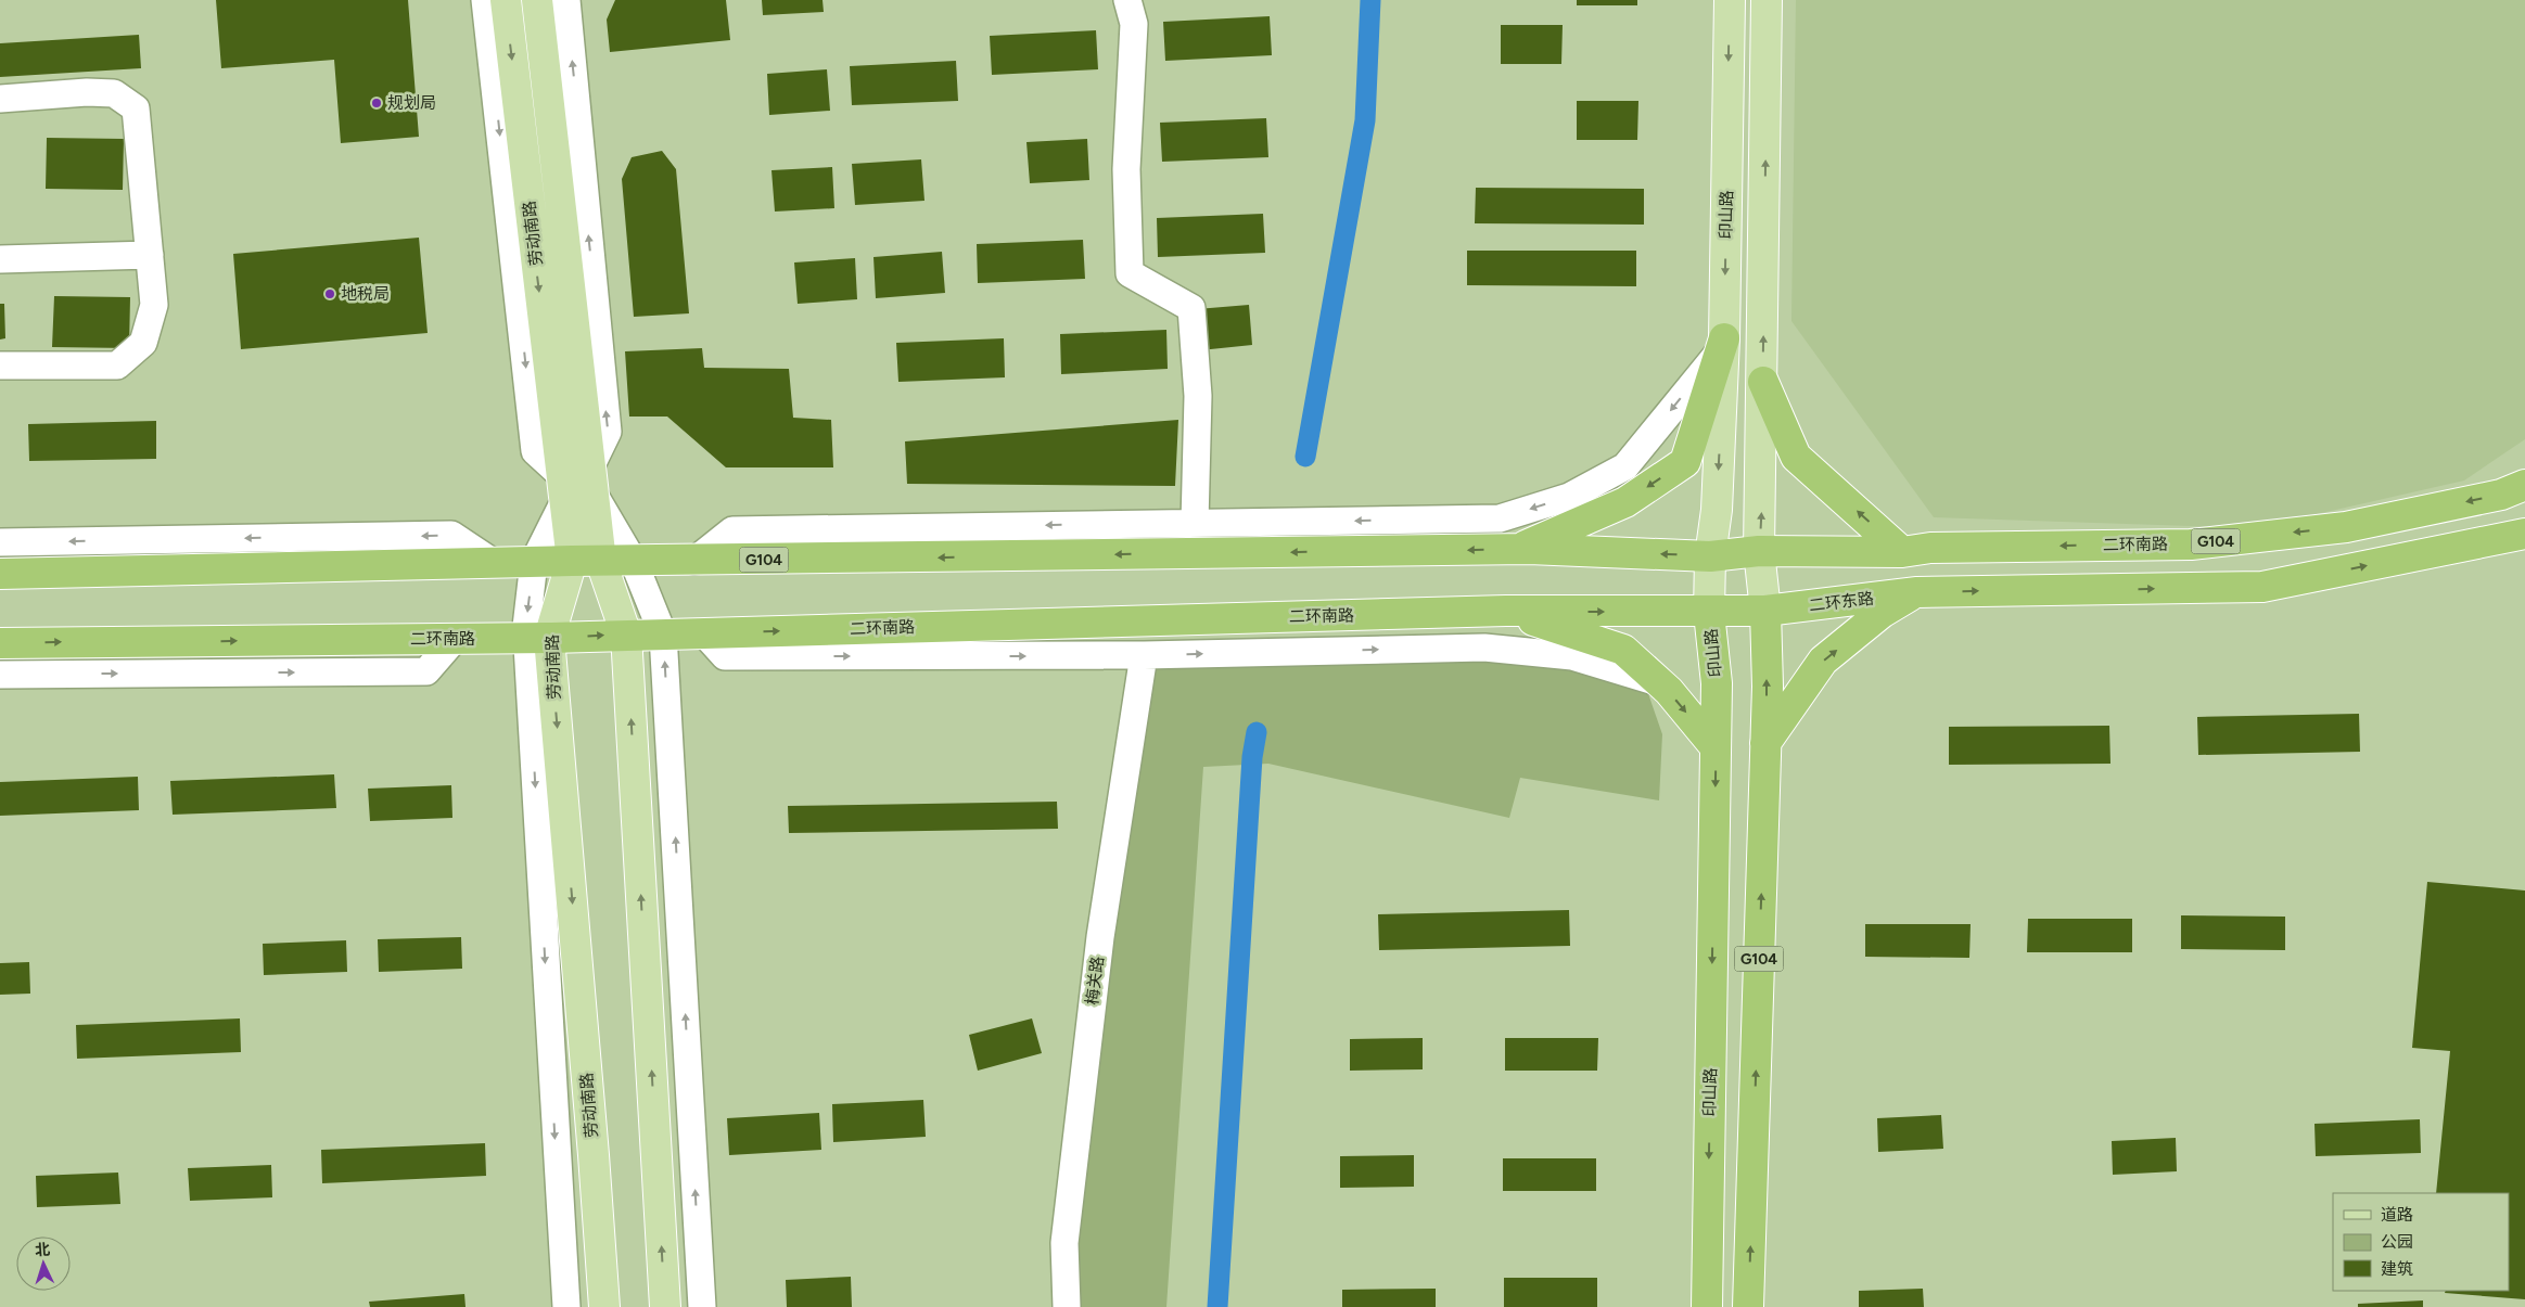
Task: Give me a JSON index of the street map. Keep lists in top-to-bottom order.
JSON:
{
  "streets": {
    "highway": [
      "印山路",
      "G104",
      "二环南路",
      "二环东路"
    ],
    "main road": ["劳动南路"],
    "street": ["梅关路"]
  },
  "crossings": [
    ["印山路", "G104"],
    ["印山路", "二环南路"],
    ["劳动南路", "G104"],
    ["劳动南路", "二环南路"],
    ["G104", "二环南路"],
    ["G104", "二环东路"],
    ["二环南路", "二环东路"]
  ],
  "places": ["规划局", "地税局"],
  "legend": ["道路", "公园", "建筑"],
  "north": "top"
}
